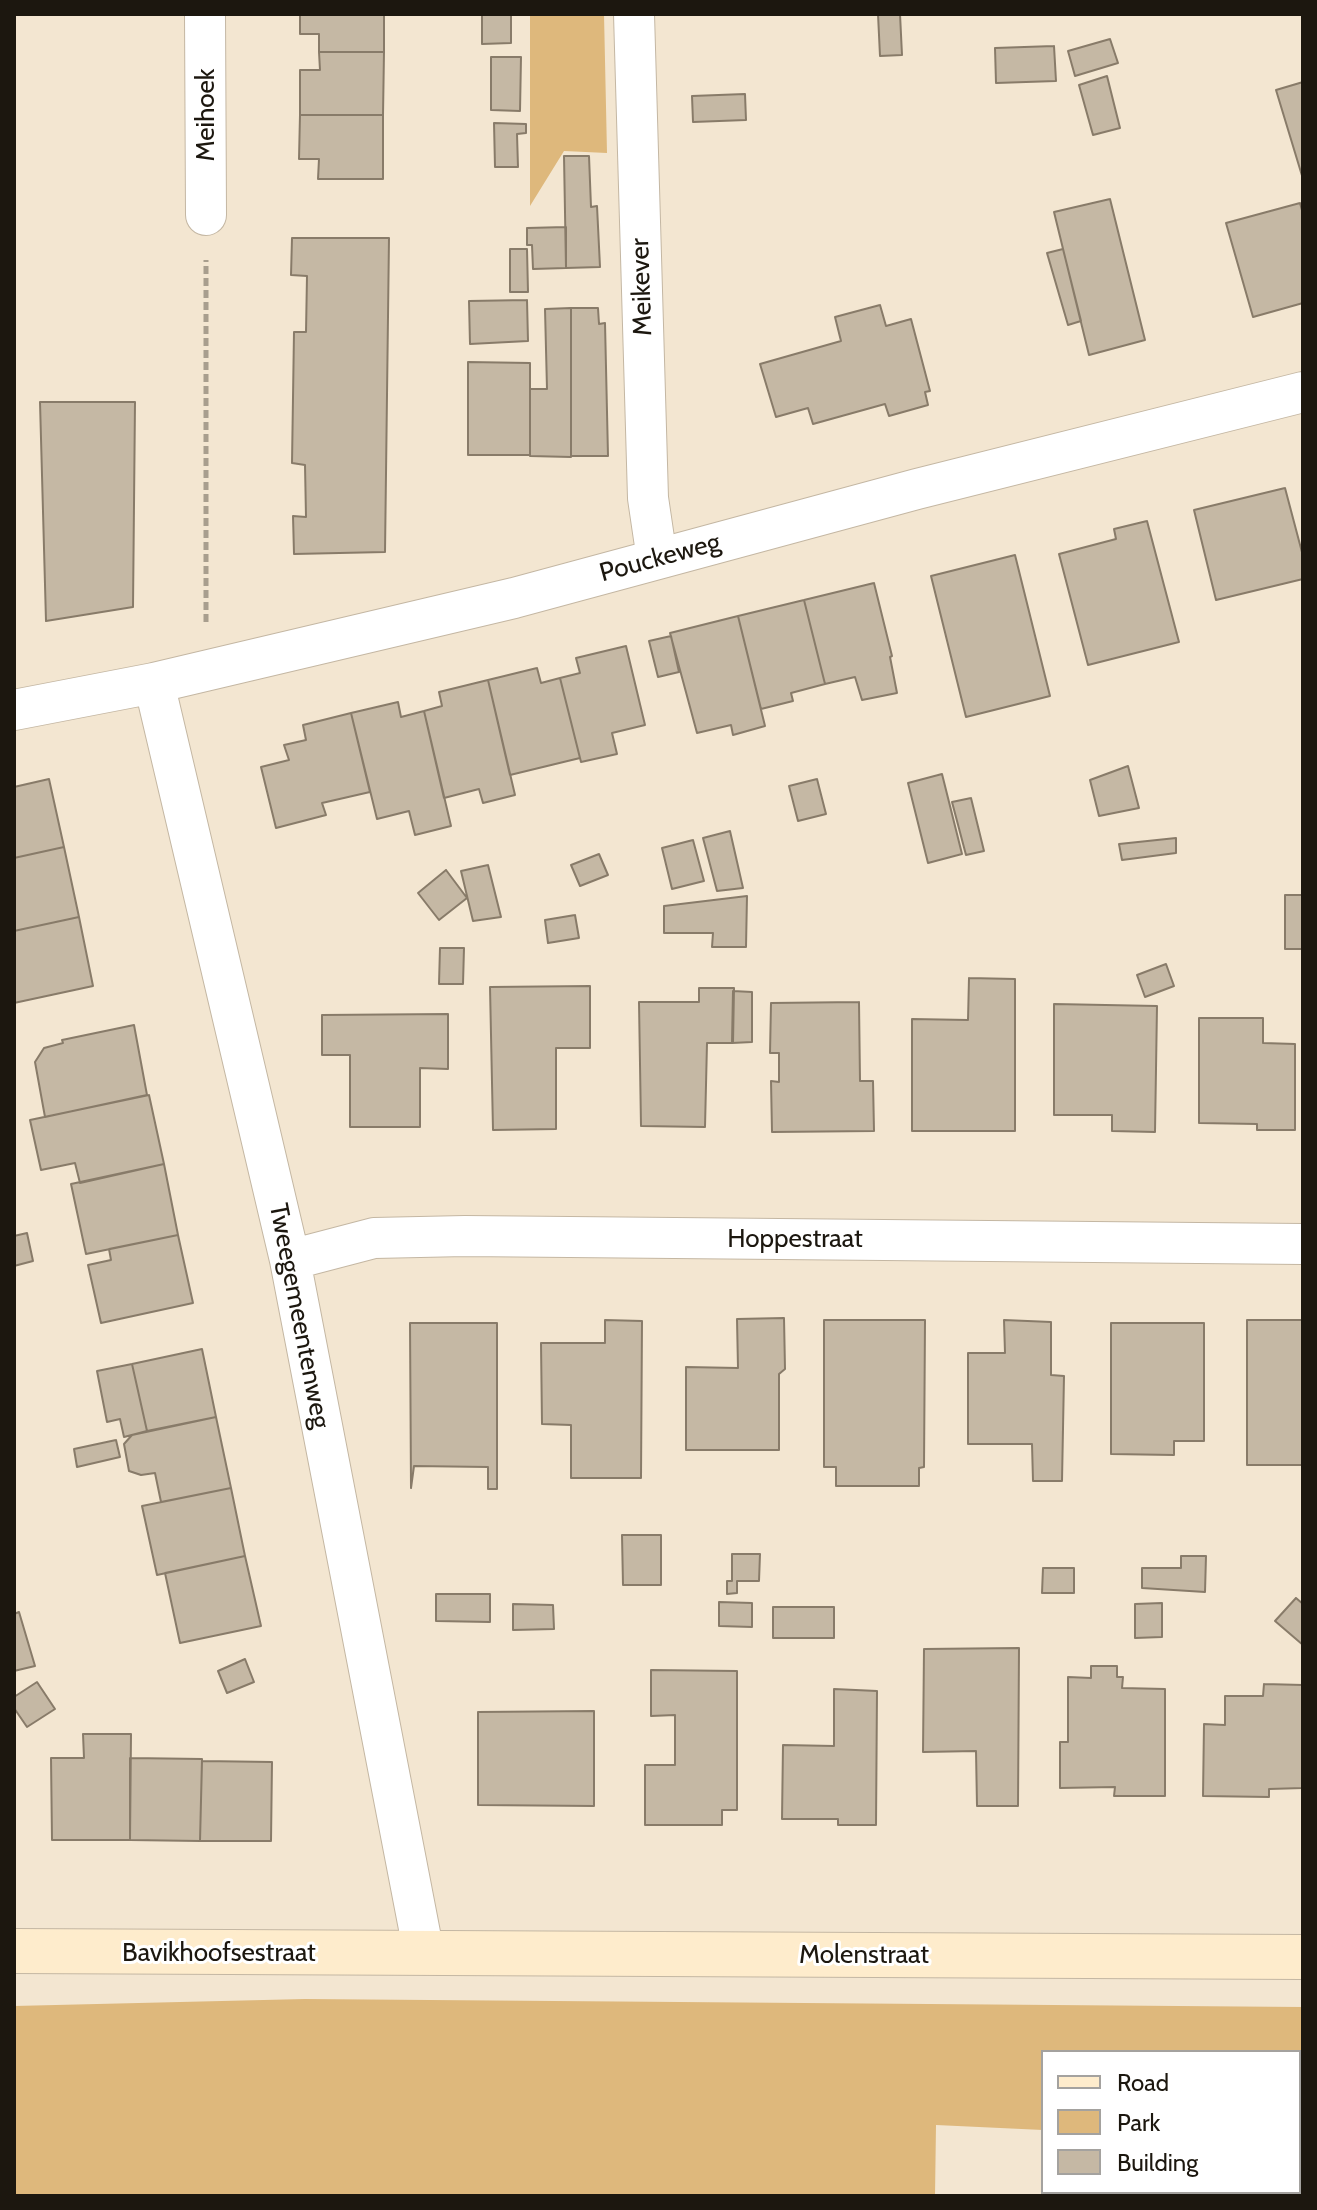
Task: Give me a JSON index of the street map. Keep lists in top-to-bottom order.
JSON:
{
  "streets": {
    "street": [
      "Meihoek",
      "Meikever",
      "Pouckeweg",
      "Hoppestraat",
      "Tweegemeentenweg",
      "Bavikhoofsestraat",
      "Molenstraat"
    ]
  },
  "crossings": [
    ["Meikever", "Pouckeweg"],
    ["Pouckeweg", "Tweegemeentenweg"],
    ["Hoppestraat", "Tweegemeentenweg"],
    ["Tweegemeentenweg", "Bavikhoofsestraat"],
    ["Tweegemeentenweg", "Molenstraat"],
    ["Bavikhoofsestraat", "Molenstraat"]
  ],
  "legend": ["Road", "Park", "Building"]
}
